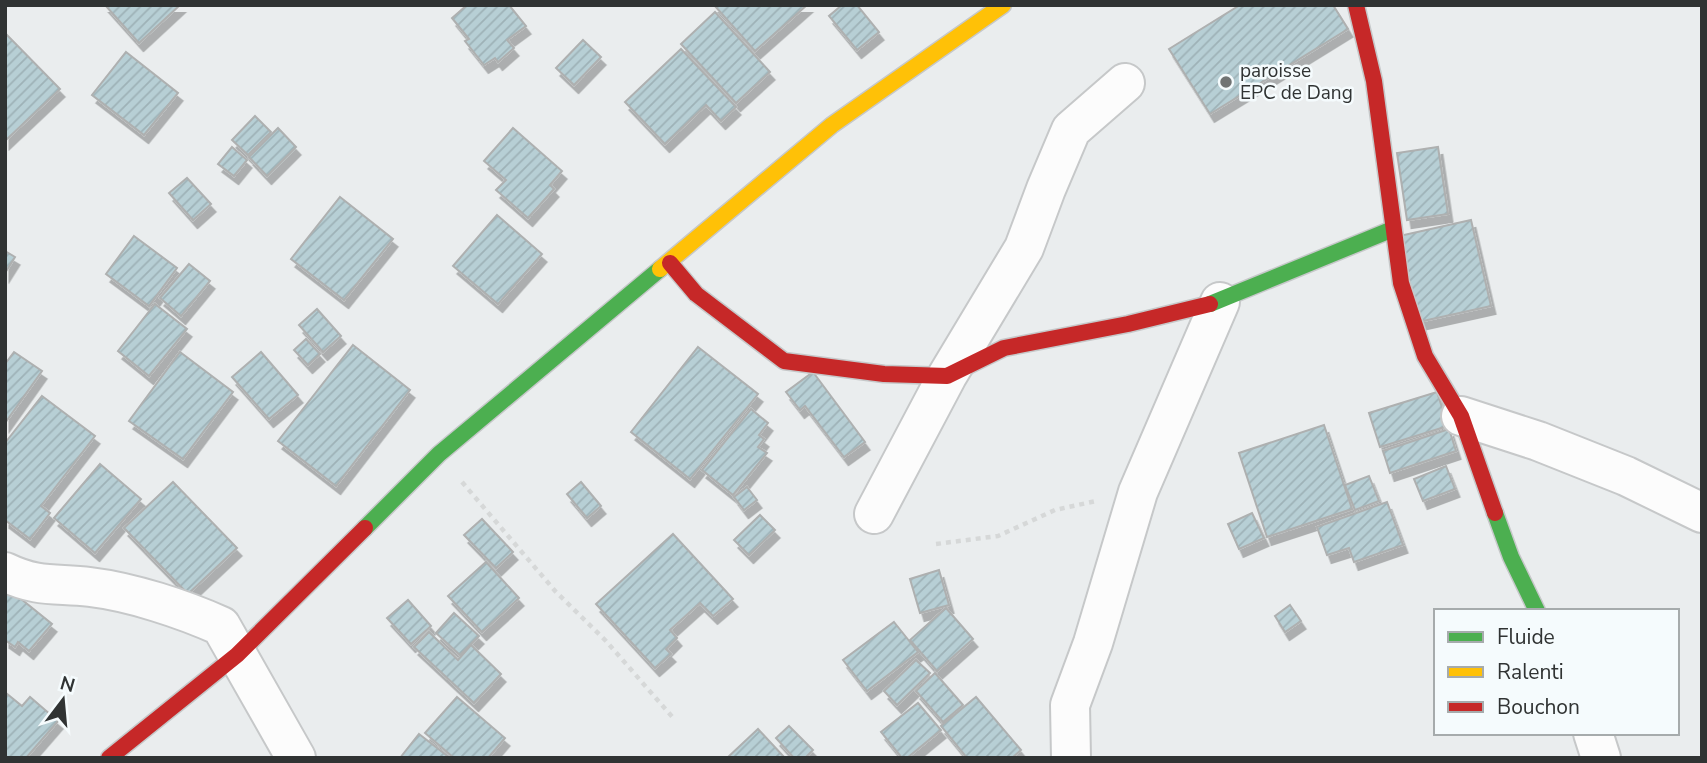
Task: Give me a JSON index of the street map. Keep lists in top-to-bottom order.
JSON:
{
  "places": ["paroisse EPC de Dang"],
  "legend": ["Fluide", "Ralenti", "Bouchon"],
  "north": "top"
}
